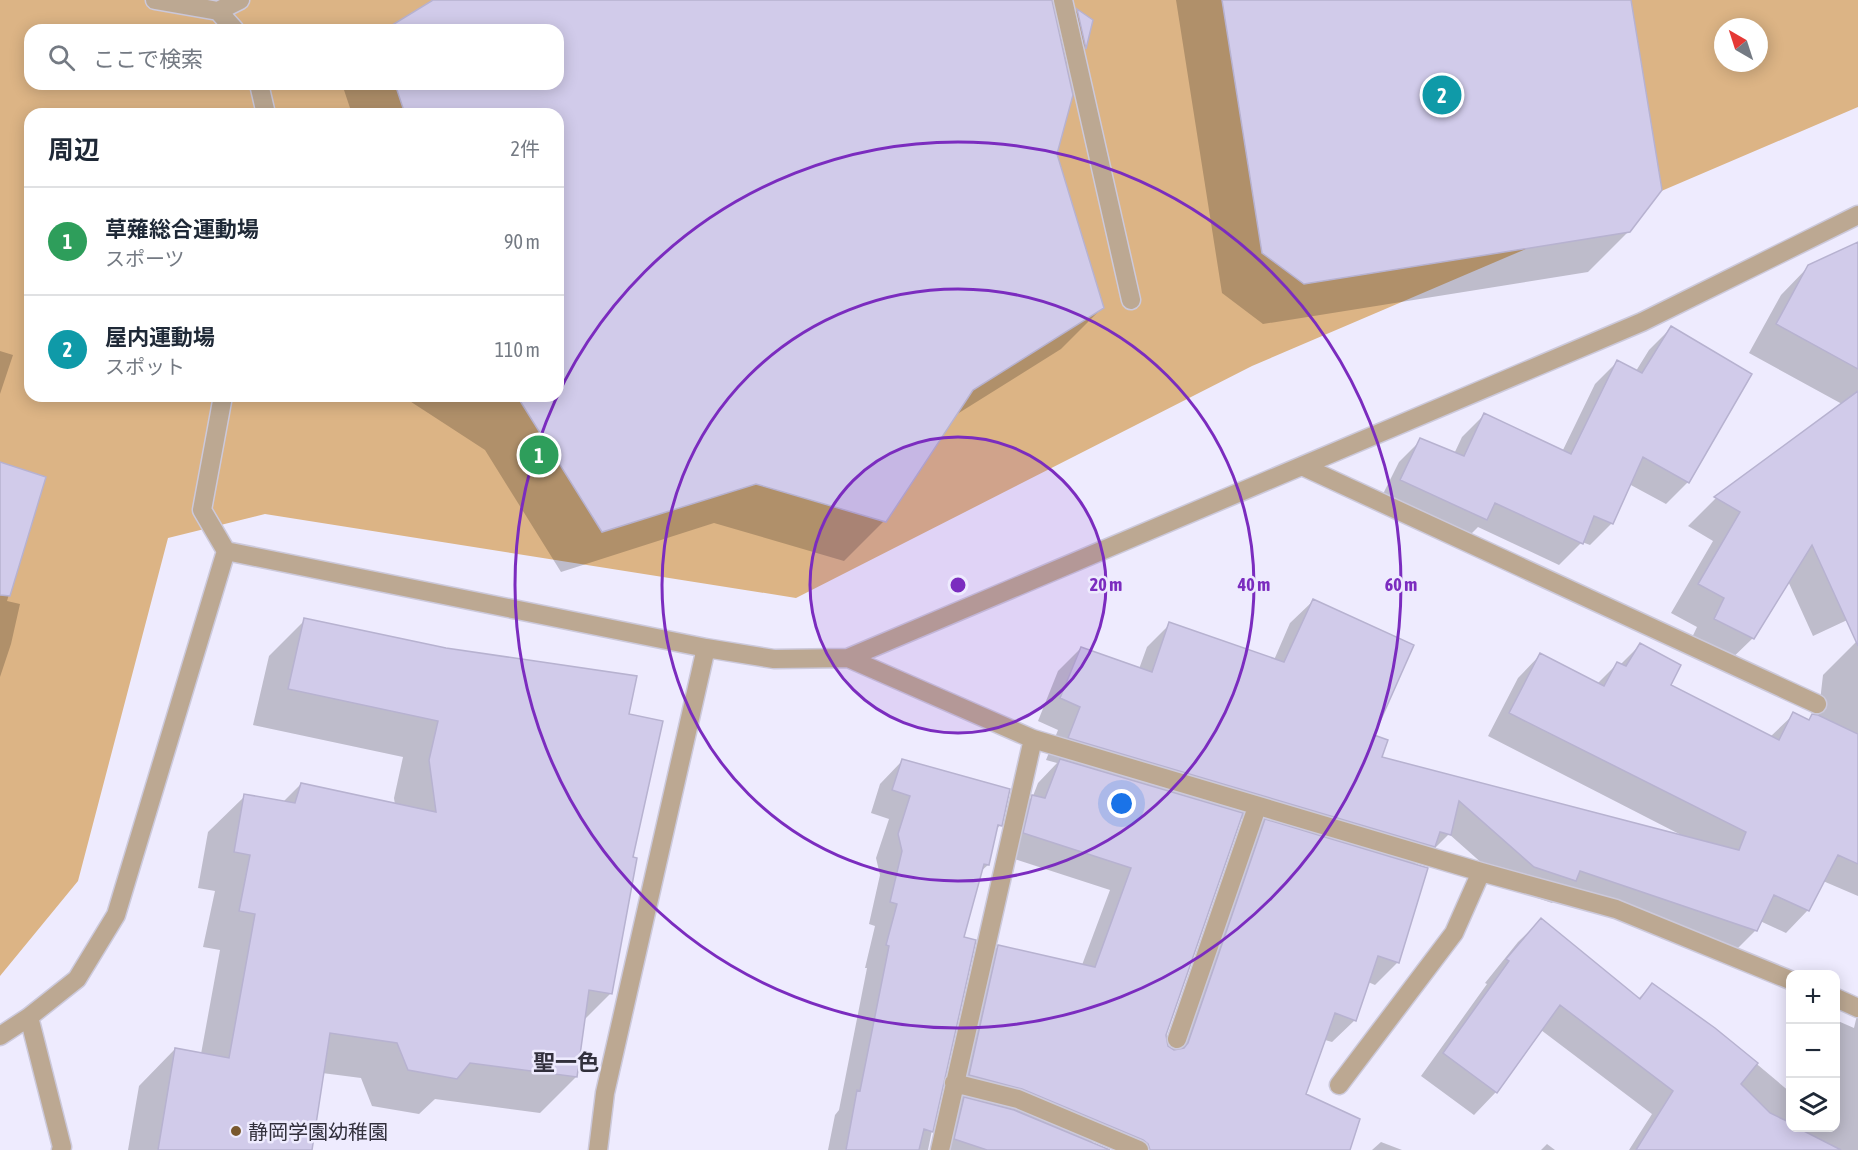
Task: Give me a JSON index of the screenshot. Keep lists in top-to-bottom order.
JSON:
{
  "districts": ["聖一色"],
  "places": ["静岡学園幼稚園"],
  "north": "top left",
  "page": {
    "search": "ここで検索",
    "pins": ["2", "1"],
    "heading": ["周辺", "2件"],
    "list": [
      {
        "mark": "1",
        "name": "草薙総合運動場",
        "note": "スポーツ",
        "value": "90 m"
      },
      {
        "mark": "2",
        "name": "屋内運動場",
        "note": "スポット",
        "value": "110 m"
      }
    ],
    "map_buttons": ["+", "−"]
  },
  "rings": ["20 m", "40 m", "60 m"]
}
